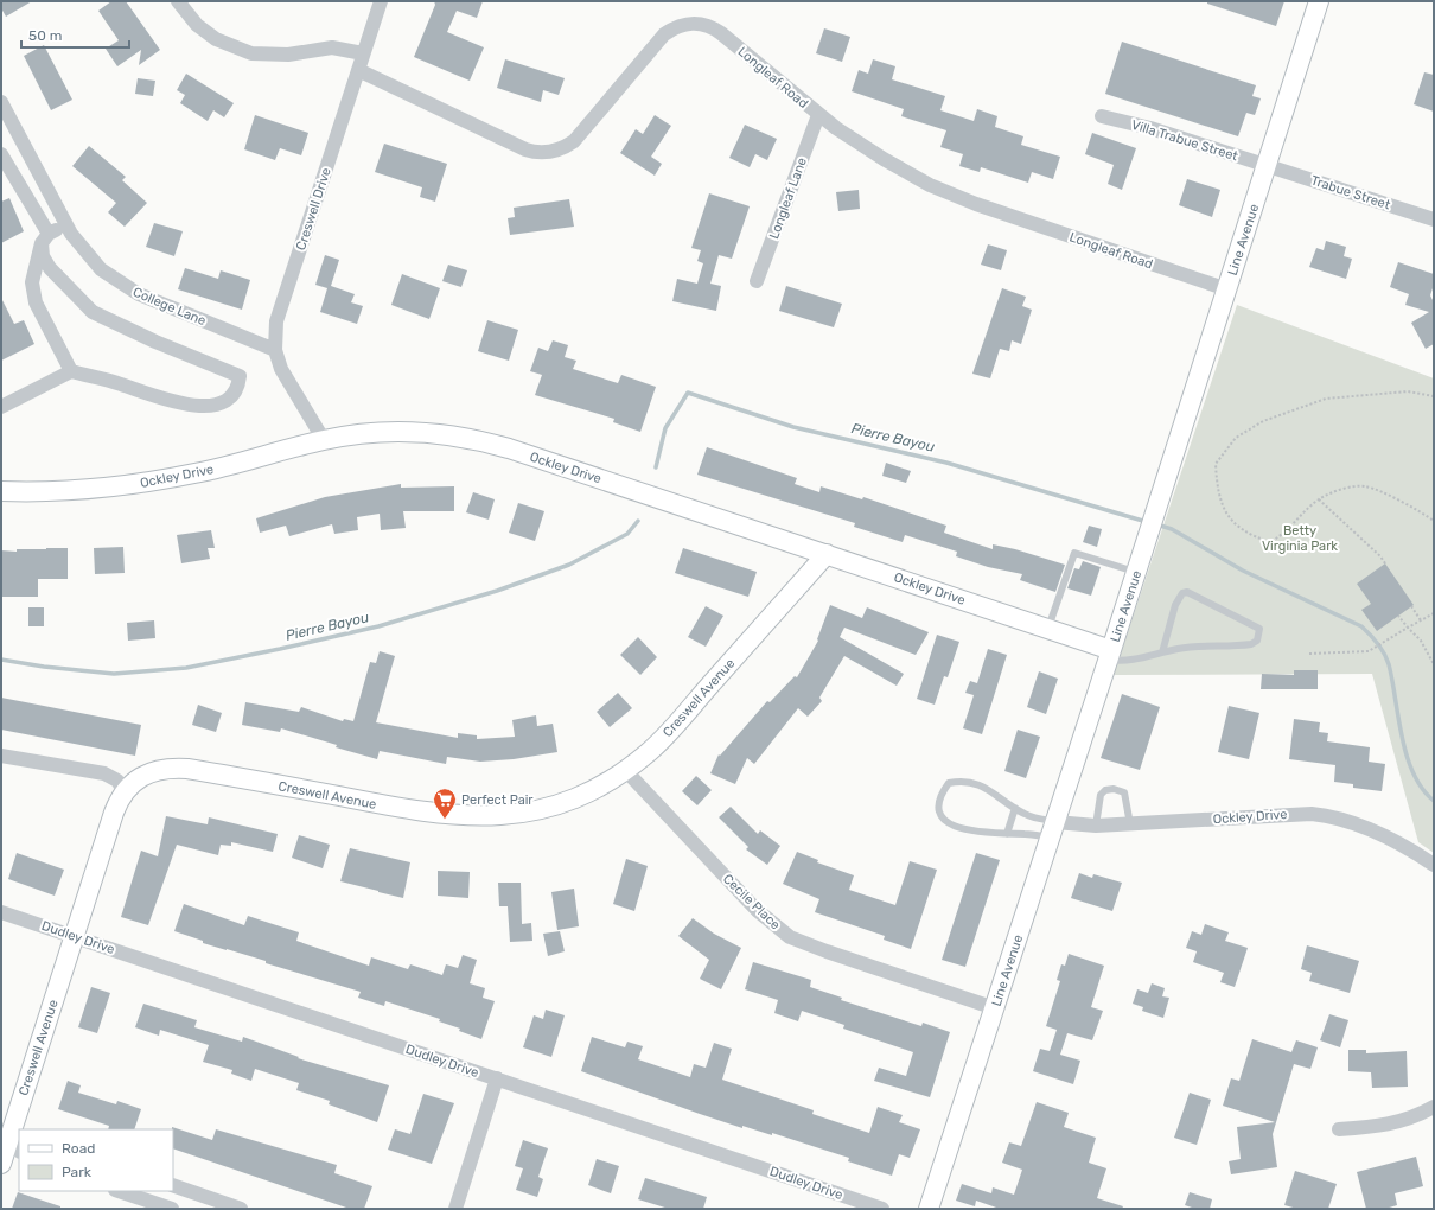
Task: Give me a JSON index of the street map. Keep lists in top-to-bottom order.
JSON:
{
  "streets": {
    "street": [
      "Longleaf Road",
      "Villa Trabue Street",
      "Trabue Street",
      "Longleaf Lane",
      "Creswell Drive",
      "Line Avenue",
      "College Lane",
      "Ockley Drive",
      "Creswell Avenue",
      "Cecile Place",
      "Dudley Drive"
    ]
  },
  "crossings": [
    ["Longleaf Road", "Longleaf Lane"],
    ["Longleaf Road", "Creswell Drive"],
    ["Longleaf Road", "Line Avenue"],
    ["Villa Trabue Street", "Trabue Street"],
    ["Villa Trabue Street", "Line Avenue"],
    ["Trabue Street", "Line Avenue"],
    ["Creswell Drive", "College Lane"],
    ["Line Avenue", "Ockley Drive"],
    ["Line Avenue", "Cecile Place"],
    ["Ockley Drive", "Creswell Avenue"],
    ["Creswell Avenue", "Cecile Place"],
    ["Creswell Avenue", "Dudley Drive"]
  ],
  "water": ["Pierre Bayou"],
  "parks": ["Betty Virginia Park"],
  "places": {
    "supermarket": ["Perfect Pair"]
  },
  "legend": ["Road", "Park"],
  "scale_bar": "50 m"
}
